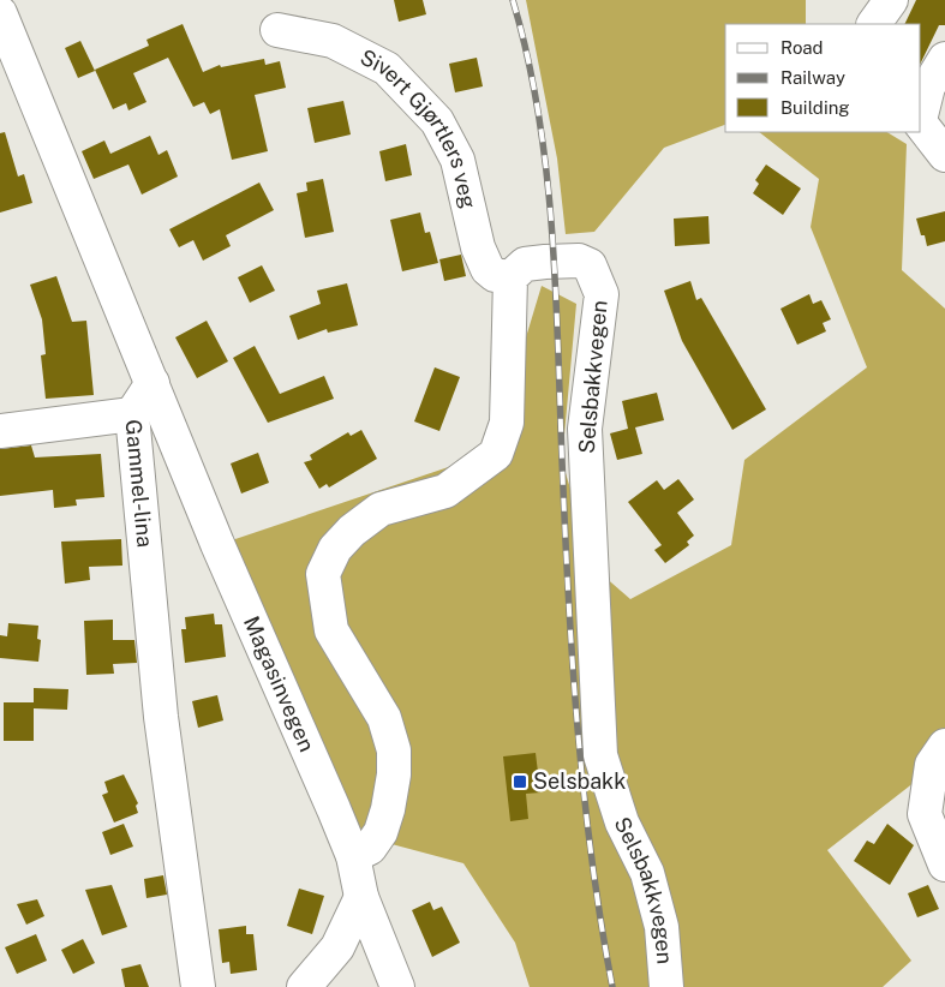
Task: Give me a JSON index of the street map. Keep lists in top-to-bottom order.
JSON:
{
  "streets": {
    "street": [
      "Sivert Gjørtlers veg",
      "Selsbakkvegen",
      "Gammel-lina",
      "Magasinvegen"
    ]
  },
  "crossings": [
    ["Sivert Gjørtlers veg", "Selsbakkvegen"],
    ["Gammel-lina", "Magasinvegen"]
  ],
  "places": {
    "transit": ["Selsbakk"]
  },
  "legend": ["Road", "Railway", "Building"]
}
